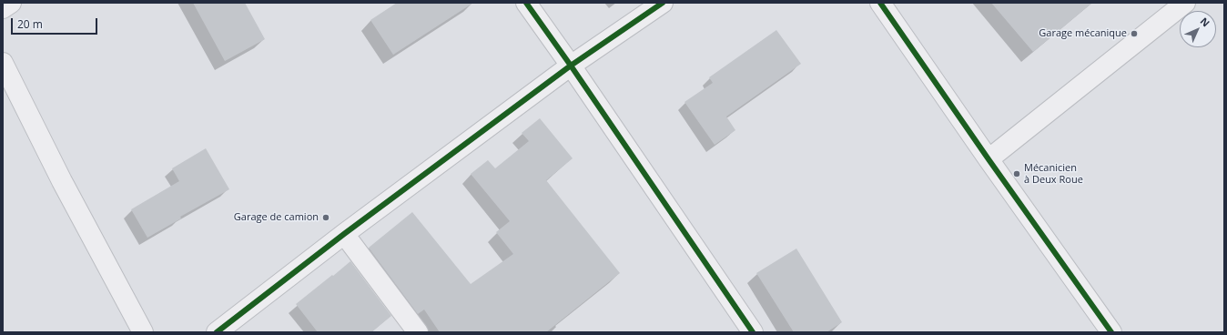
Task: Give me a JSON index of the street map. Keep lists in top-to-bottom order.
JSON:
{
  "places": ["Garage mécanique", "Mécanicien à Deux Roue", "Garage de camion"],
  "scale_bar": "20 m",
  "north": "top right"
}
